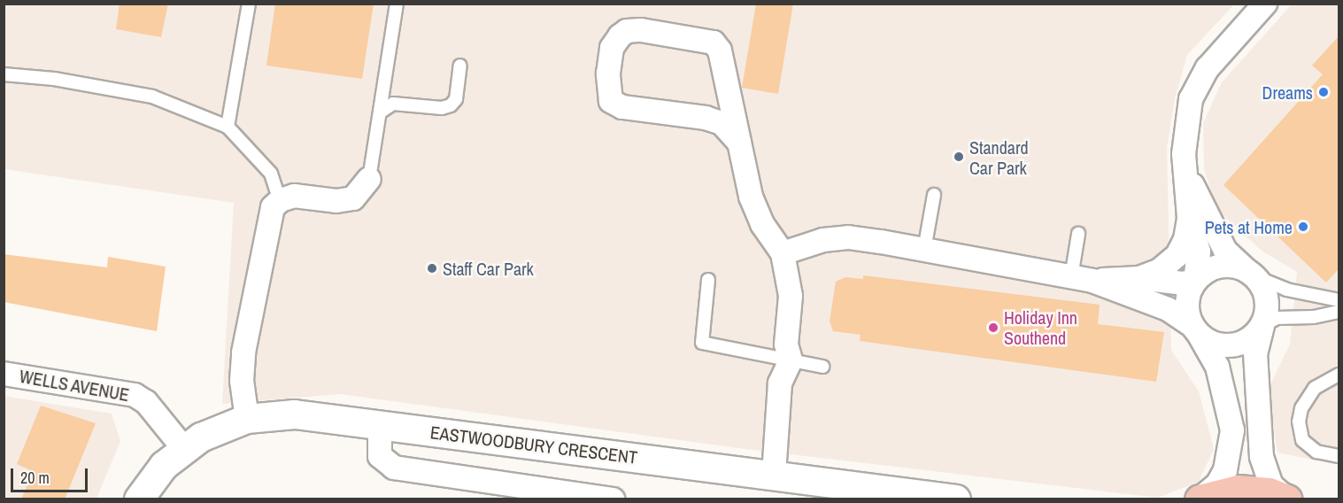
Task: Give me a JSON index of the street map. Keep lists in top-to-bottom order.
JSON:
{
  "streets": {
    "street": ["WELLS AVENUE", "EASTWOODBURY CRESCENT"]
  },
  "crossings": [
    ["WELLS AVENUE", "EASTWOODBURY CRESCENT"]
  ],
  "places": [
    "Dreams",
    "Standard Car Park",
    "Pets at Home",
    "Staff Car Park",
    "Holiday Inn Southend"
  ],
  "scale_bar": "20 m"
}
